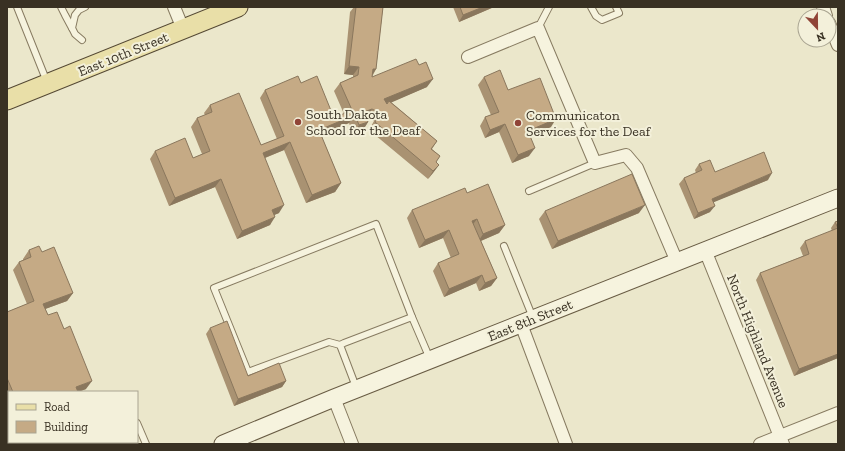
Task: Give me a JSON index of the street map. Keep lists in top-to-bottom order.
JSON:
{
  "streets": {
    "main road": ["East 10th Street"],
    "street": ["East 8th Street", "North Highland Avenue"]
  },
  "crossings": [
    ["East 8th Street", "North Highland Avenue"]
  ],
  "places": ["South Dakota School for the Deaf", "Communicaton Services for the Deaf"],
  "legend": ["Road", "Building"],
  "north": "bottom"
}
